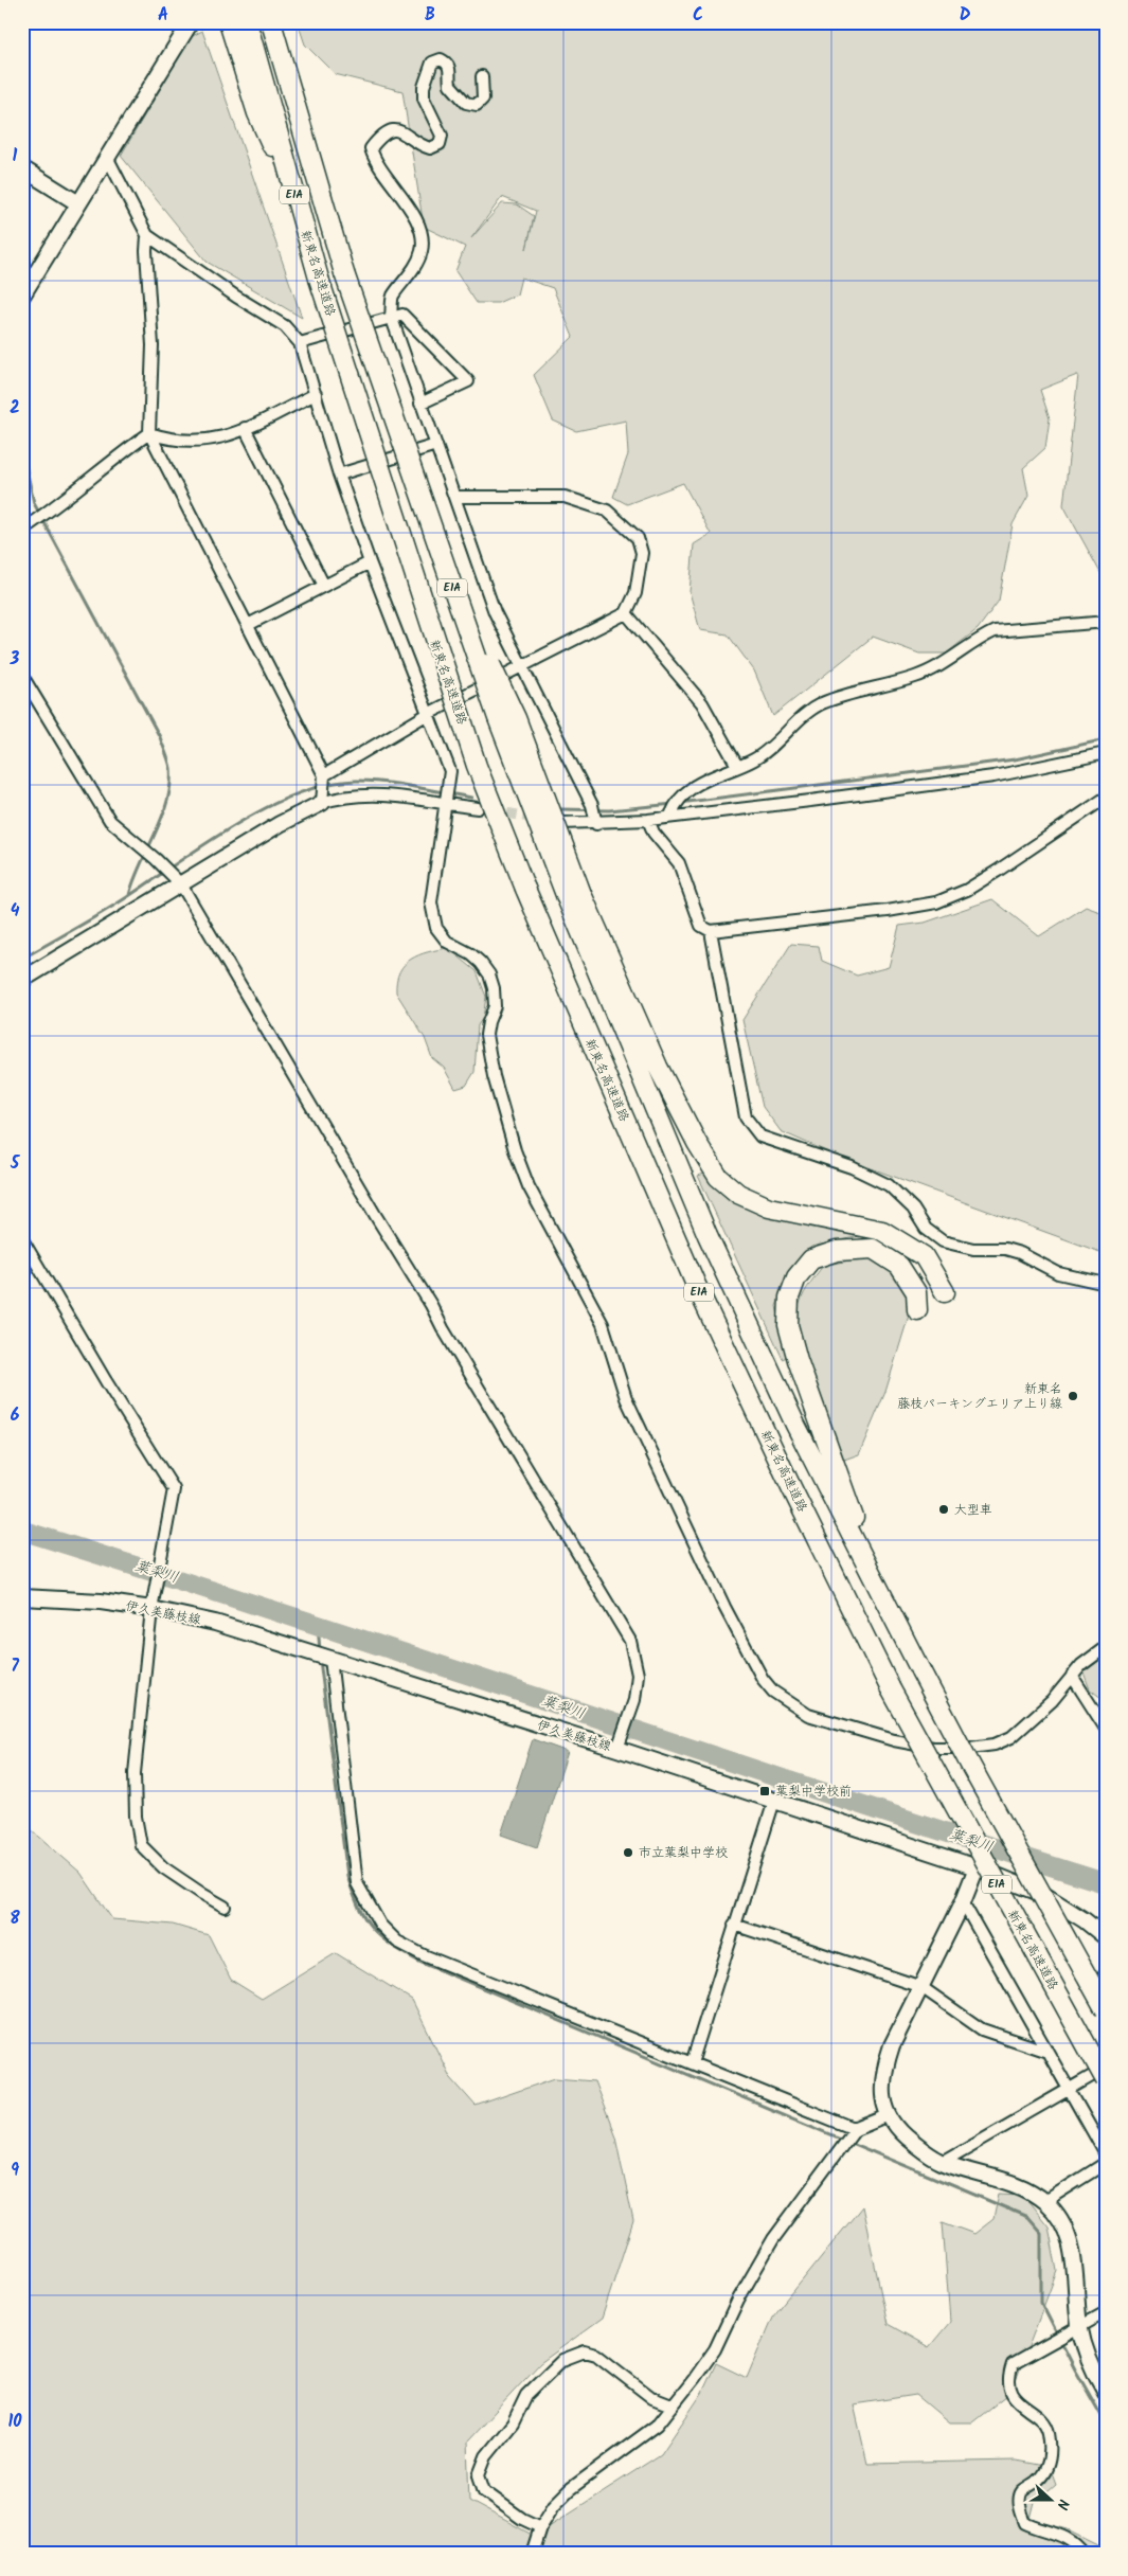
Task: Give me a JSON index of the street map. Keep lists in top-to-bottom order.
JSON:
{
  "streets": {
    "highway": ["E1A", "新東名高速道路"],
    "street": ["伊久美藤枝線"]
  },
  "water": ["葉梨川"],
  "places": {
    "other": ["新東名 藤枝パーキングエリア上り線", "大型車", "市立葉梨中学校"],
    "transit": ["葉梨中学校前"]
  },
  "north": "right",
  "grid": {
    "columns": [
      "A",
      "B",
      "C",
      "D"
    ],
    "rows": [
      "1",
      "2",
      "3",
      "4",
      "5",
      "6",
      "7",
      "8",
      "9",
      "10"
    ]
  }
}
